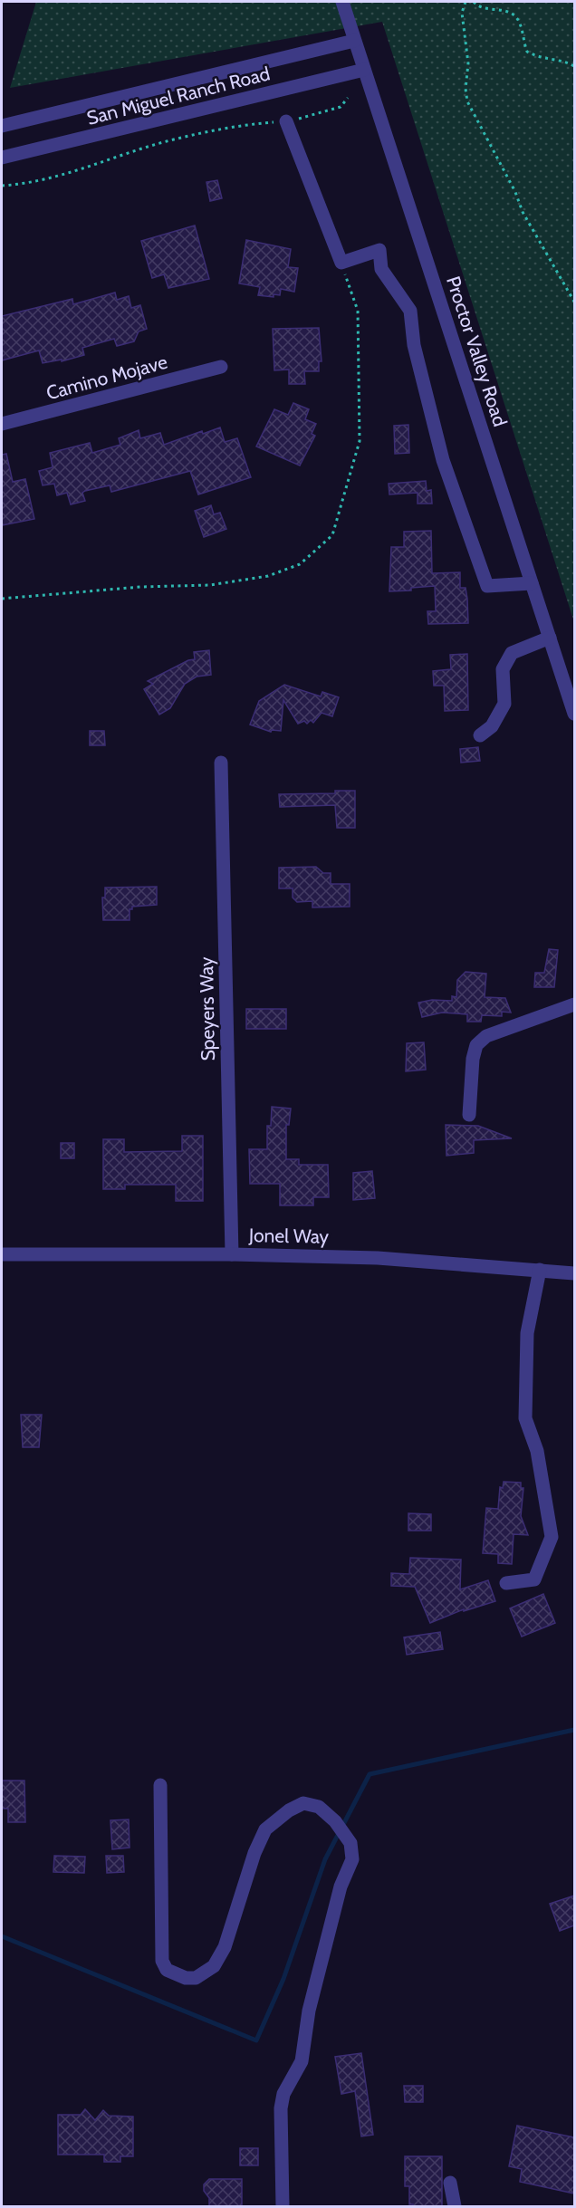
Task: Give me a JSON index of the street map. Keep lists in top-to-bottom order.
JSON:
{
  "streets": {
    "street": [
      "San Miguel Ranch Road",
      "Proctor Valley Road",
      "Camino Mojave",
      "Speyers Way",
      "Jonel Way"
    ]
  },
  "crossings": [
    ["San Miguel Ranch Road", "Proctor Valley Road"],
    ["Speyers Way", "Jonel Way"]
  ]
}
